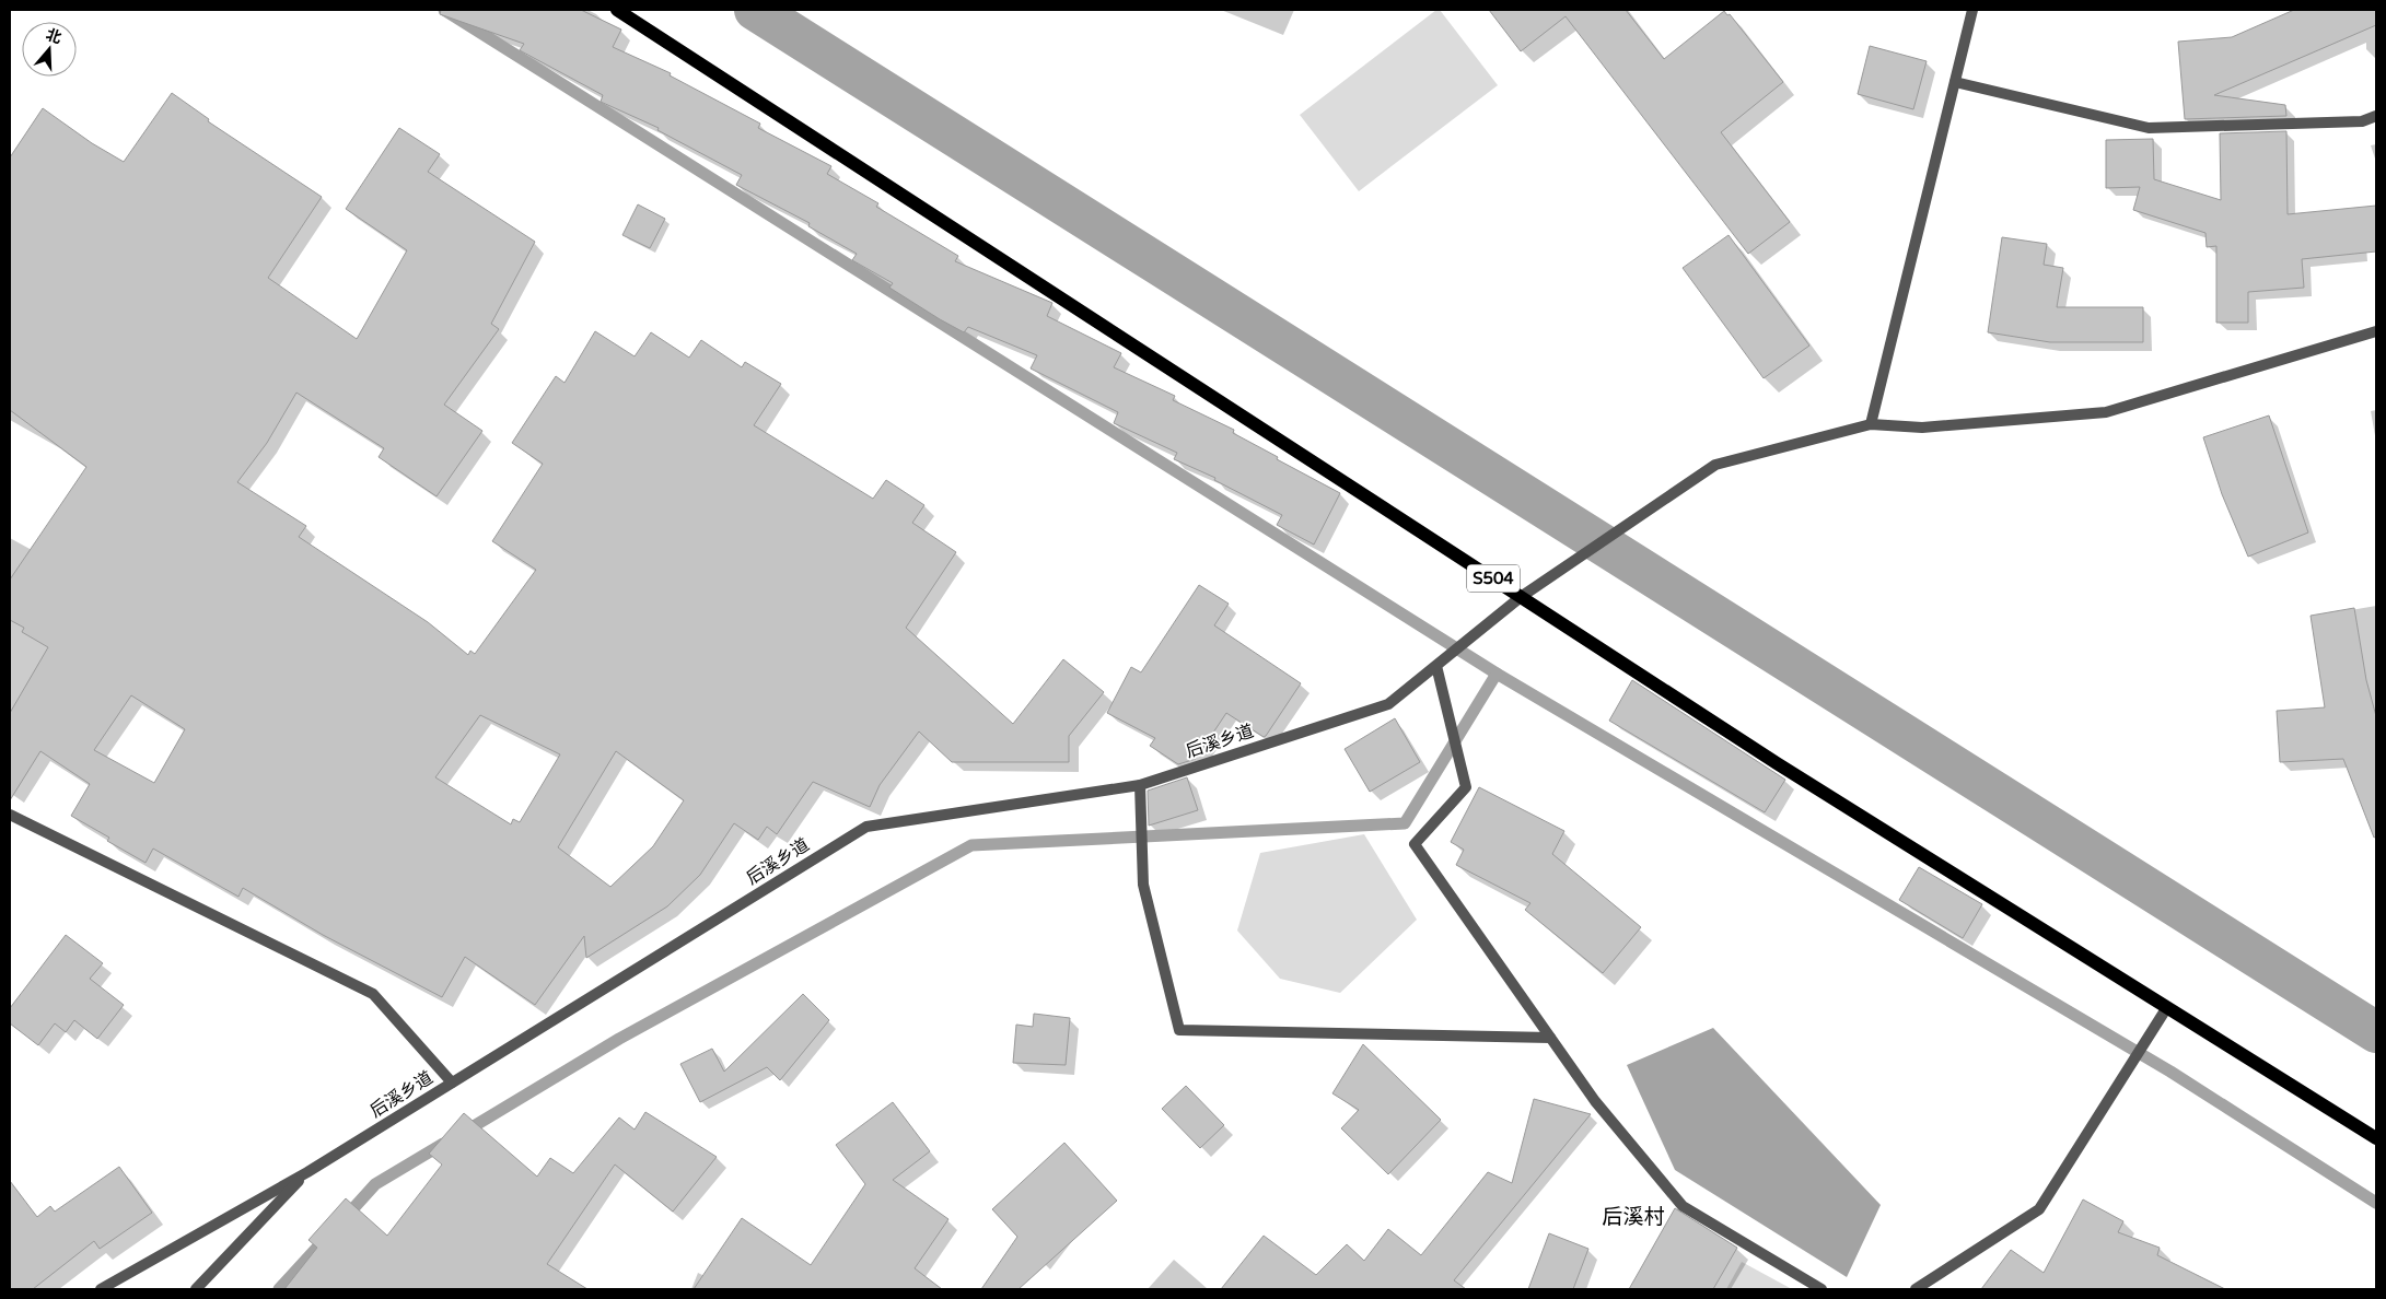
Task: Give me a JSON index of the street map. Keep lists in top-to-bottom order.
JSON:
{
  "streets": {
    "main road": ["S504"],
    "street": ["后溪乡道"]
  },
  "crossings": [
    ["S504", "后溪乡道"]
  ],
  "districts": ["后溪村"],
  "north": "top"
}
